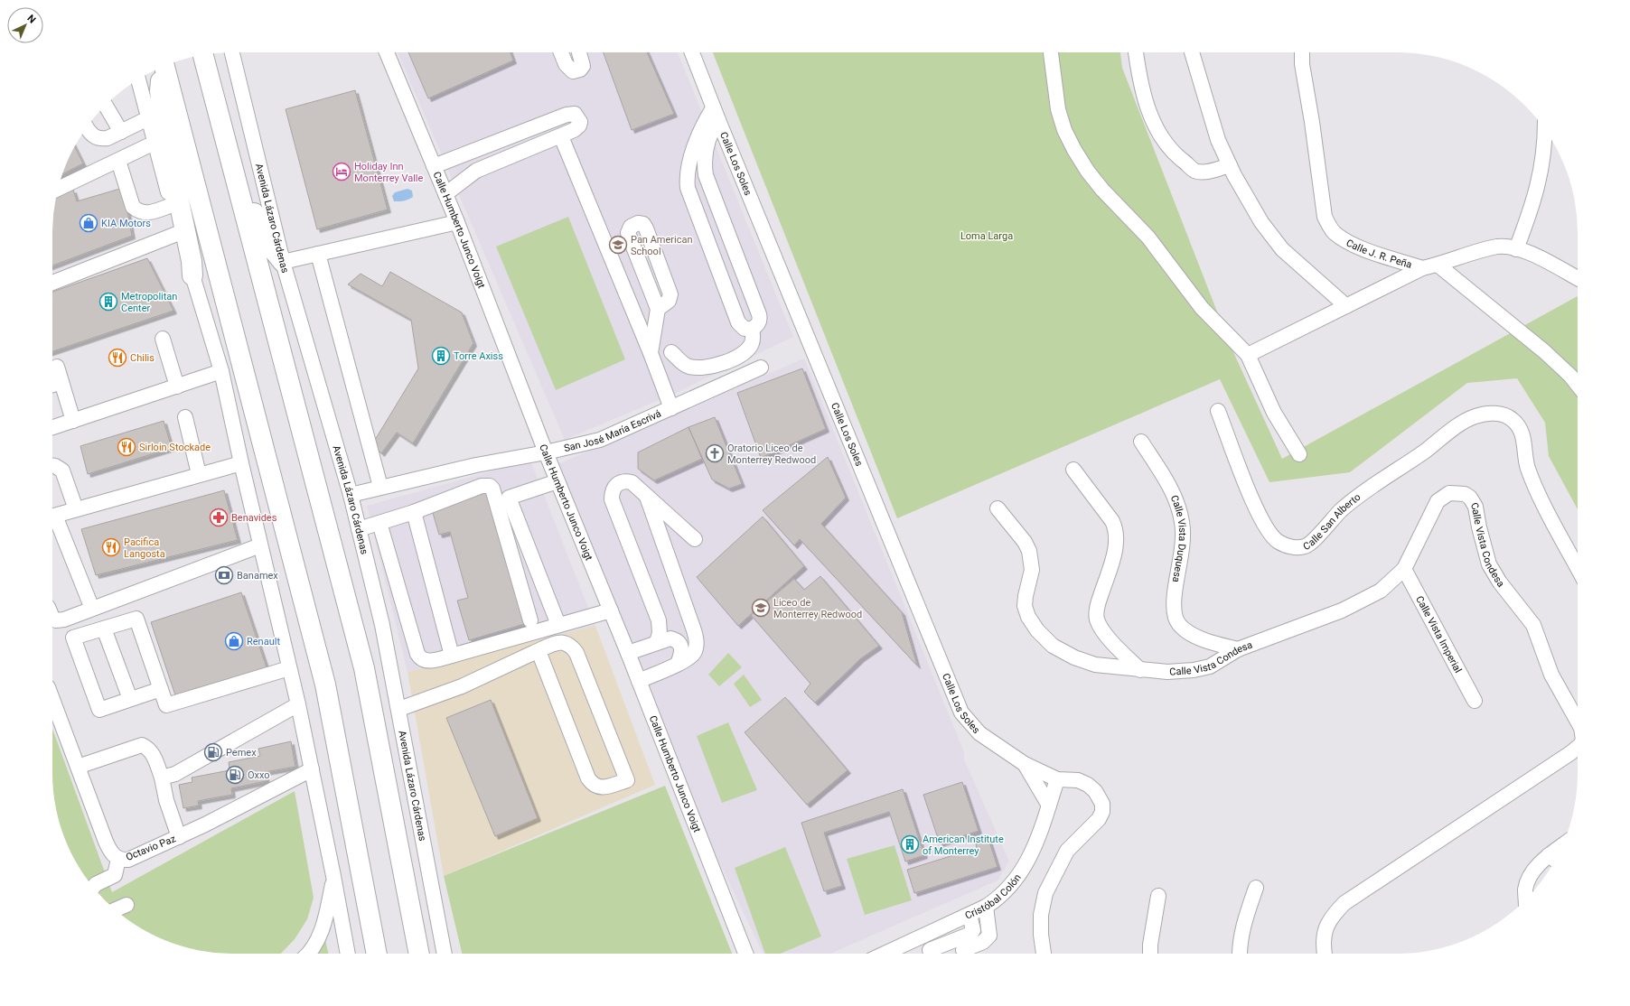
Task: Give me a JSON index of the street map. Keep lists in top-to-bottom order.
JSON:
{
  "streets": {
    "street": [
      "Calle Los Soles",
      "Avenida Lázaro Cárdenas",
      "Calle Humberto Junco Voigt",
      "Calle J. R. Peña",
      "San José María Escrivá",
      "Calle San Alberto",
      "Calle Vista Duquesa",
      "Calle Vista Condesa",
      "Calle Vista Imperial",
      "Octavio Paz",
      "Cristóbal Colón"
    ]
  },
  "crossings": [
    ["Calle Los Soles", "Cristóbal Colón"],
    ["Avenida Lázaro Cárdenas", "San José María Escrivá"],
    ["Calle Humberto Junco Voigt", "San José María Escrivá"],
    ["Calle Vista Duquesa", "Calle Vista Condesa"],
    ["Calle Vista Condesa", "Calle Vista Imperial"]
  ],
  "parks": ["Loma Larga"],
  "places": {
    "hotel": ["Holiday Inn Monterrey Valle"],
    "shop": ["KIA Motors", "Renault"],
    "school or university": ["Pan American School", "Liceo de Monterrey Redwood"],
    "building": ["Metropolitan Center", "Torre Axiss", "American Institute of Monterrey"],
    "restaurant": ["Chilis", "Sirloin Stockade", "Pacifica Langosta"],
    "church": ["Oratorio Liceo de Monterrey Redwood"],
    "pharmacy": ["Benavides"],
    "bank": ["Banamex"],
    "fuel station": ["Pemex", "Oxxo"]
  },
  "north": "top right"
}
